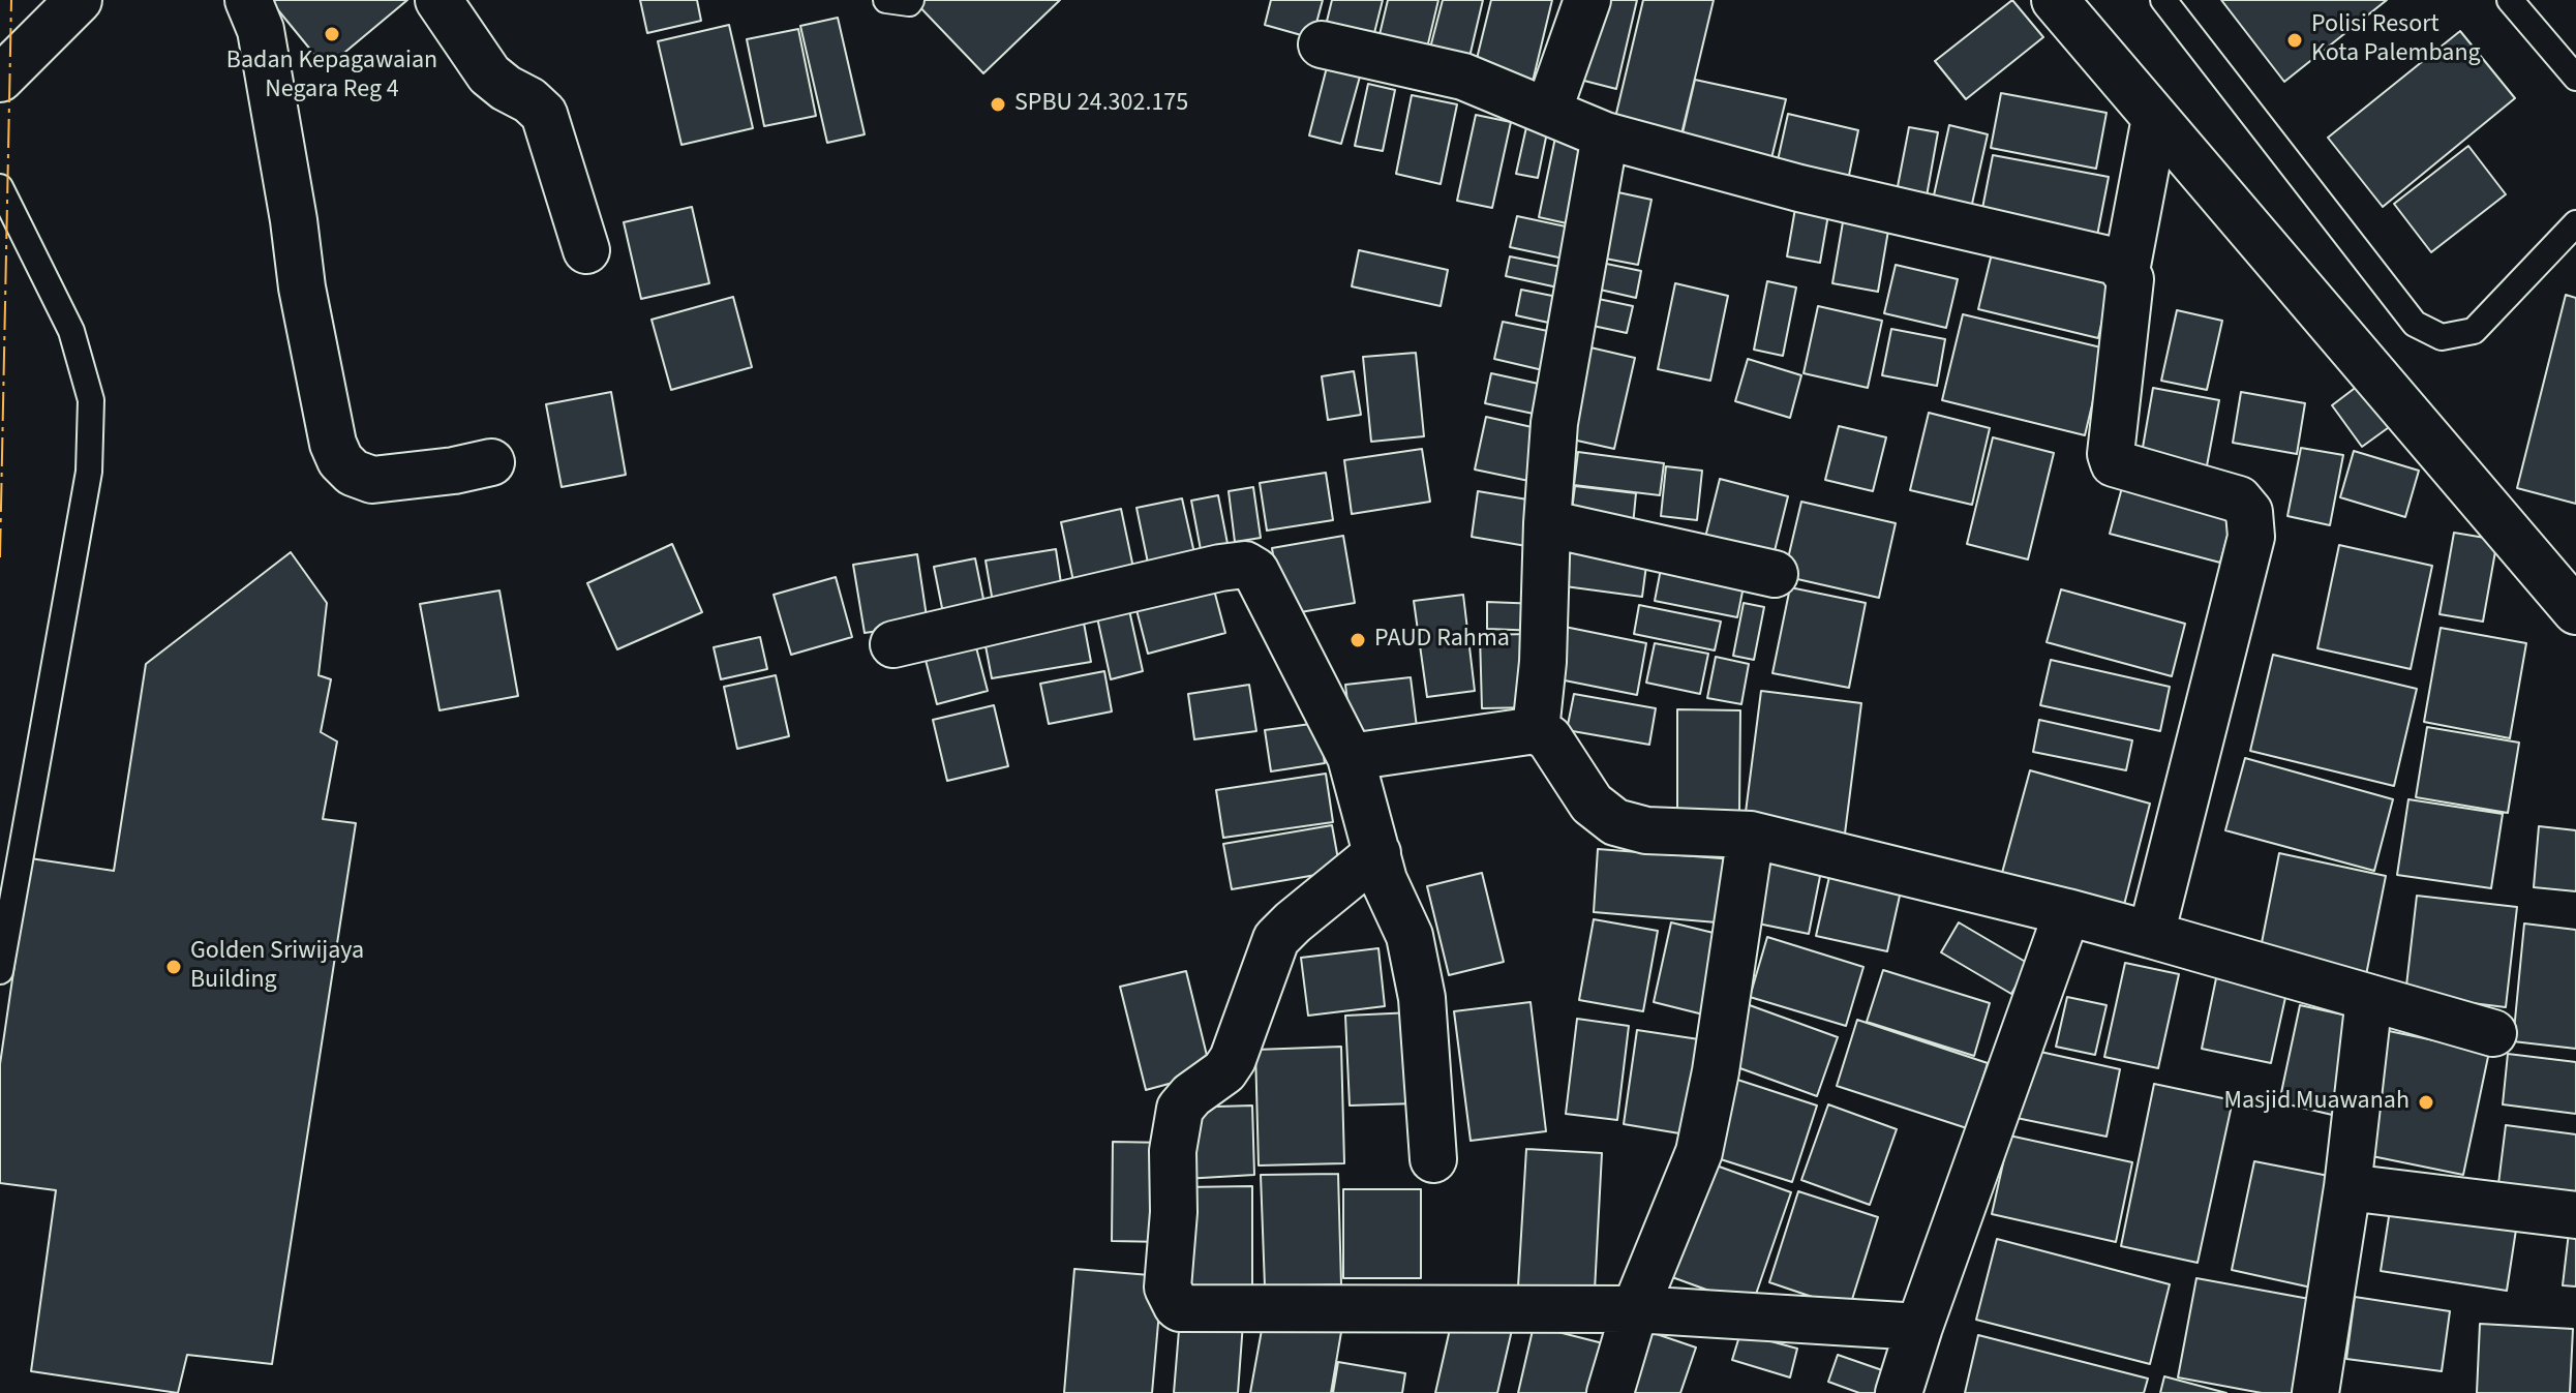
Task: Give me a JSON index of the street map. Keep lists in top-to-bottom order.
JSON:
{
  "places": [
    "Badan Kepagawaian Negara Reg 4",
    "Polisi Resort Kota Palembang",
    "SPBU 24.302.175",
    "PAUD Rahma",
    "Golden Sriwijaya Building",
    "Masjid Muawanah"
  ]
}
